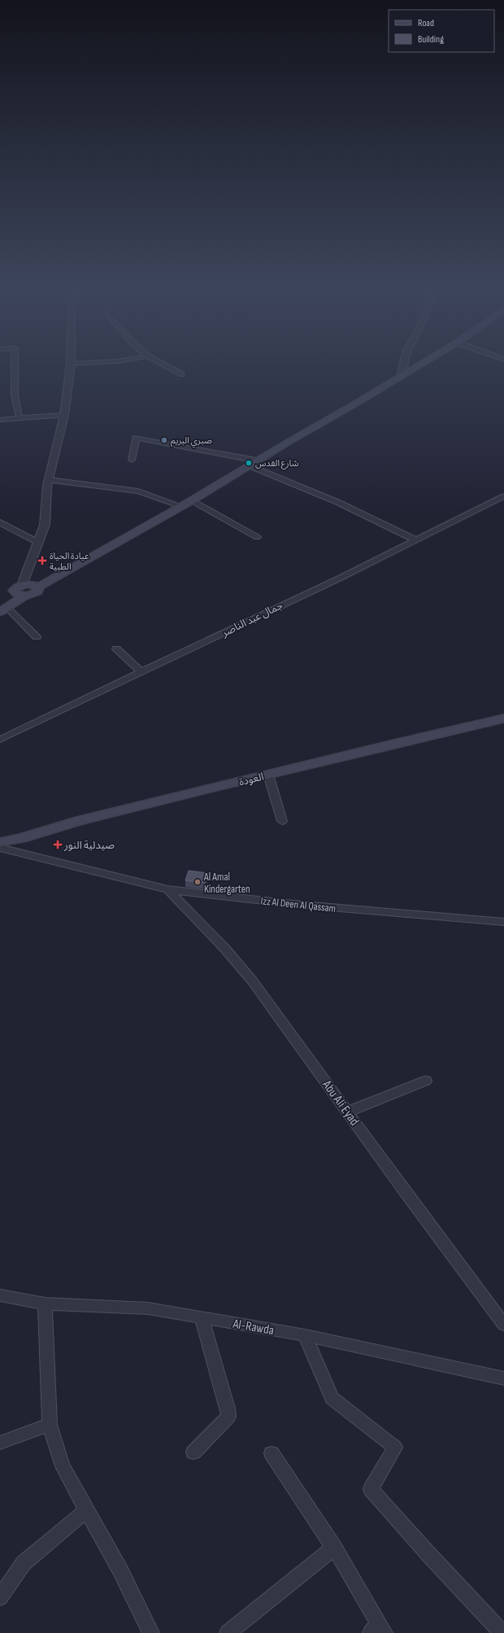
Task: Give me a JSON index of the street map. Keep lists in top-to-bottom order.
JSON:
{
  "streets": {
    "main road": ["العودة"],
    "street": [
      "جمال عبد الناصر",
      "Izz Al Deen Al Qassam",
      "Abu Ali Eyad",
      "Al-Rawda"
    ]
  },
  "crossings": [
    ["Izz Al Deen Al Qassam", "Abu Ali Eyad"]
  ],
  "places": {
    "other": ["صبري البريم", "شارع القدس", "Al Amal Kindergarten"],
    "health": ["عيادة الحياة الطبية", "صيدلية النور"]
  },
  "legend": ["Road", "Building"]
}
